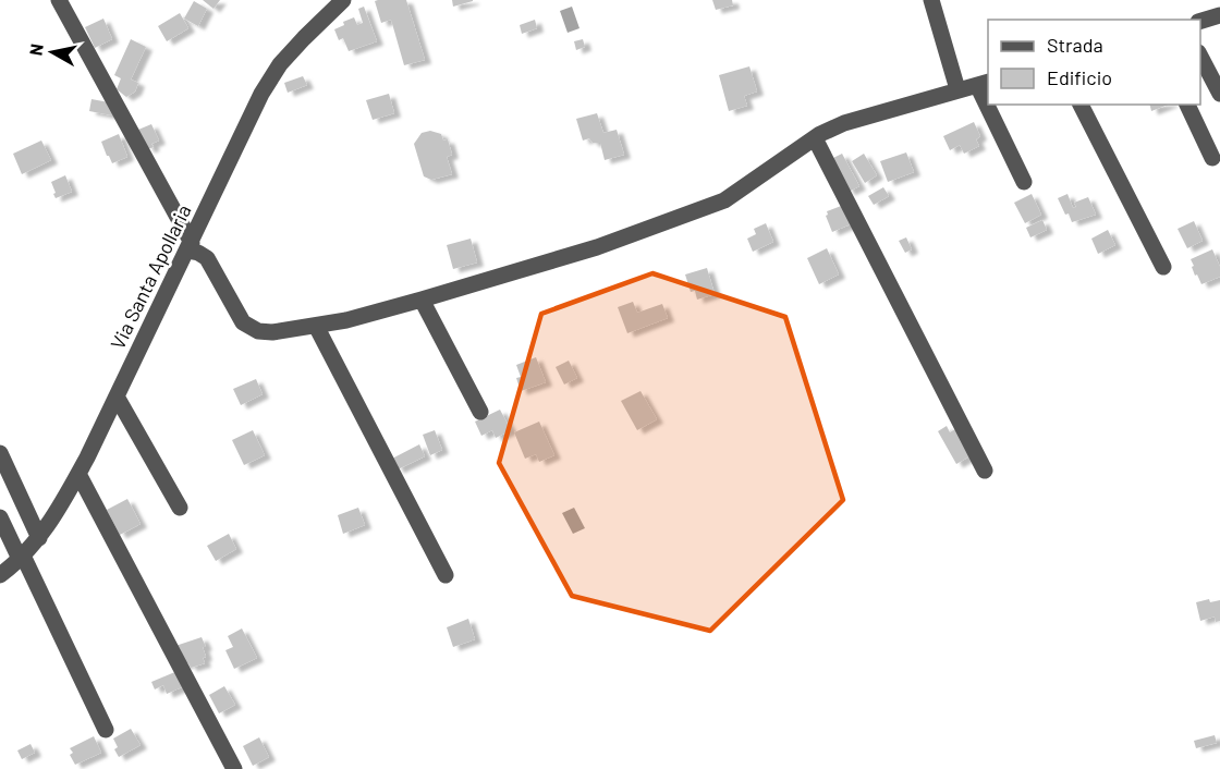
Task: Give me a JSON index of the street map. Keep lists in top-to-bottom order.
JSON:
{
  "streets": {
    "street": ["Via Santa Apollaria"]
  },
  "legend": ["Strada", "Edificio"],
  "north": "left"
}
